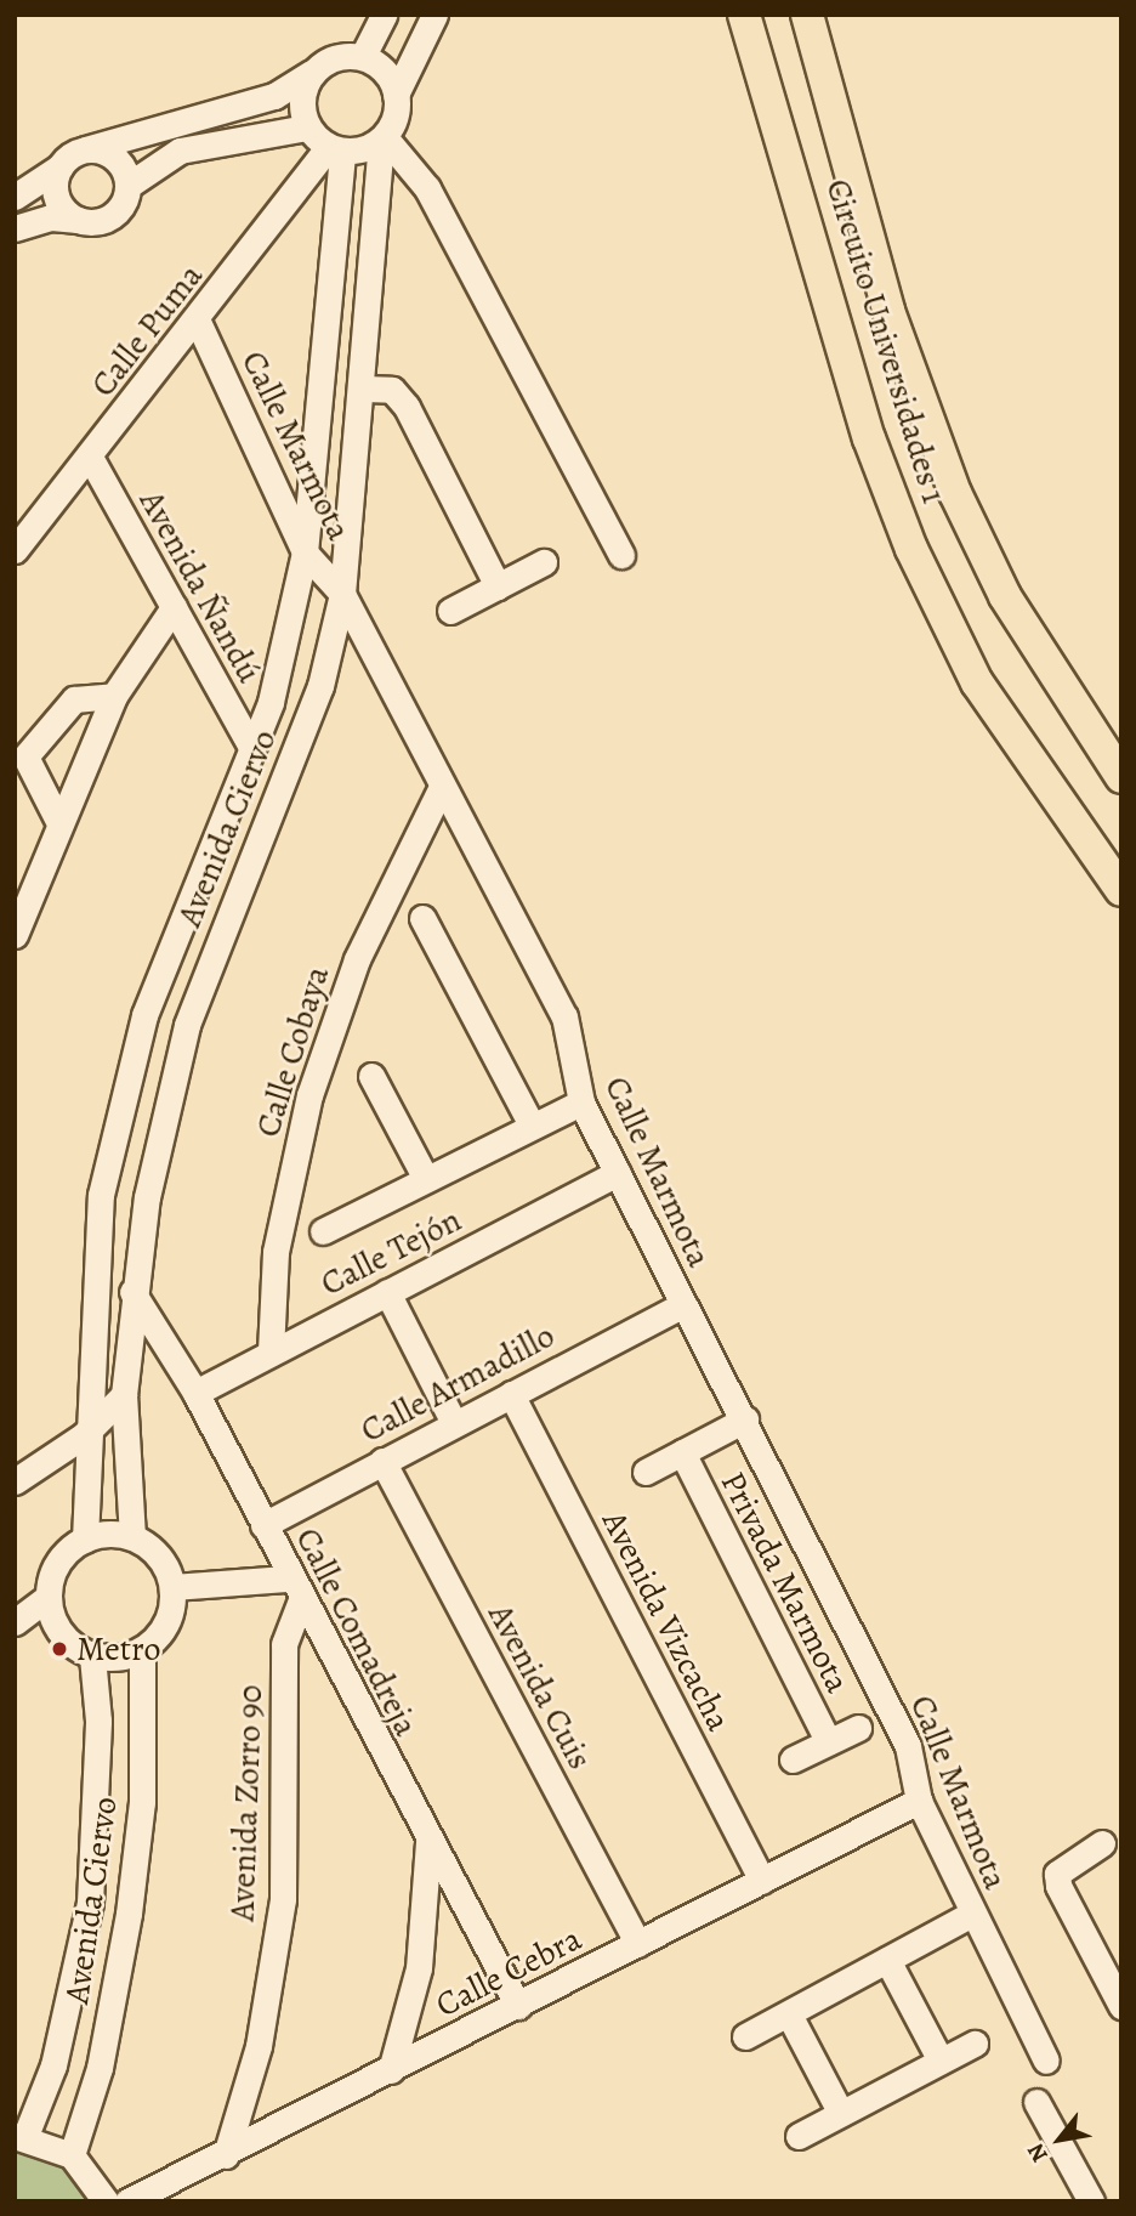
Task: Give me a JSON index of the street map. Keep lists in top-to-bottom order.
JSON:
{
  "streets": {
    "main road": ["Circuito Universidades 1"],
    "street": [
      "Calle Puma",
      "Calle Marmota",
      "Avenida Ñandú",
      "Avenida Ciervo",
      "Calle Cobaya",
      "Calle Tejón",
      "Calle Armadillo",
      "Privada Marmota",
      "Avenida Vizcacha",
      "Calle Comadreja",
      "Avenida Cuis",
      "Avenida Zorro 90",
      "Calle Cebra"
    ]
  },
  "crossings": [
    ["Calle Puma", "Calle Marmota"],
    ["Calle Puma", "Avenida Ñandú"],
    ["Calle Puma", "Avenida Ciervo"],
    ["Calle Marmota", "Avenida Ciervo"],
    ["Calle Marmota", "Calle Cobaya"],
    ["Calle Marmota", "Calle Tejón"],
    ["Calle Marmota", "Calle Armadillo"],
    ["Calle Marmota", "Privada Marmota"],
    ["Calle Marmota", "Calle Cebra"],
    ["Avenida Ñandú", "Avenida Ciervo"],
    ["Avenida Ciervo", "Calle Comadreja"],
    ["Calle Cobaya", "Calle Tejón"],
    ["Calle Tejón", "Calle Comadreja"],
    ["Calle Armadillo", "Avenida Vizcacha"],
    ["Calle Armadillo", "Calle Comadreja"],
    ["Calle Armadillo", "Avenida Cuis"],
    ["Avenida Vizcacha", "Calle Cebra"],
    ["Calle Comadreja", "Avenida Zorro 90"],
    ["Calle Comadreja", "Calle Cebra"],
    ["Avenida Cuis", "Calle Cebra"],
    ["Avenida Zorro 90", "Calle Cebra"]
  ],
  "places": ["Metro"],
  "north": "bottom left"
}
